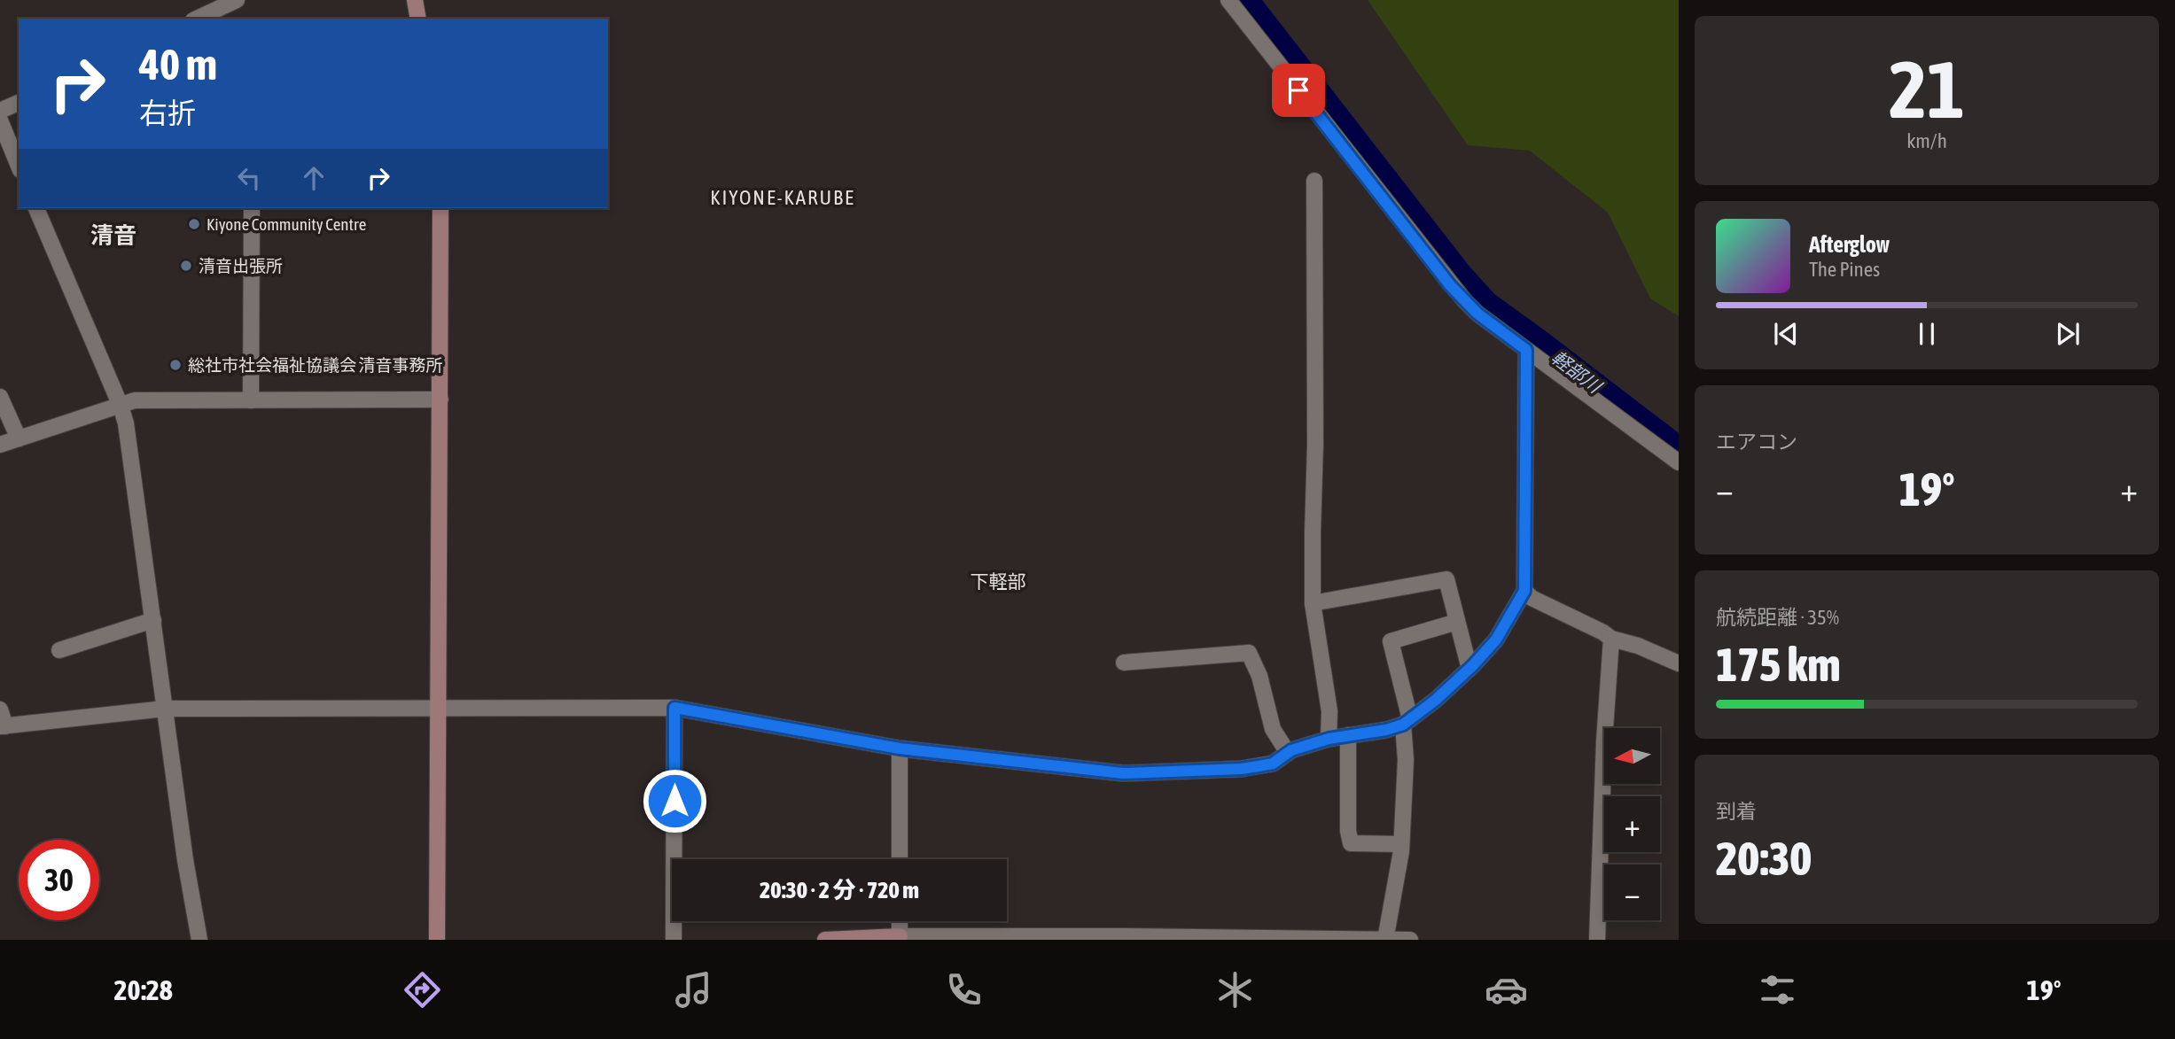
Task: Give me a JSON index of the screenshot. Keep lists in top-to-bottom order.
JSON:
{
  "districts": ["KIYONE-KARUBE", "清音", "下軽部"],
  "water": ["軽部川"],
  "places": ["Kiyone Community Centre", "清音出張所", "総社市社会福祉協議会 清音事務所"],
  "north": "left",
  "page": {
    "tile": [
      ["21", "km/h"],
      "エアコン",
      ["航続距離 · 35%", "175 km"],
      ["到着", "20:30"]
    ],
    "turn": ["40 m", "右折"],
    "song": ["Afterglow", "The Pines"],
    "heat": ["−", "19°", "+"],
    "map_buttons": ["+", "−"],
    "limit": "30",
    "trip": "20:30 · 2 分 · 720 m",
    "tabs": ["20:28", "19°"]
  }
}
